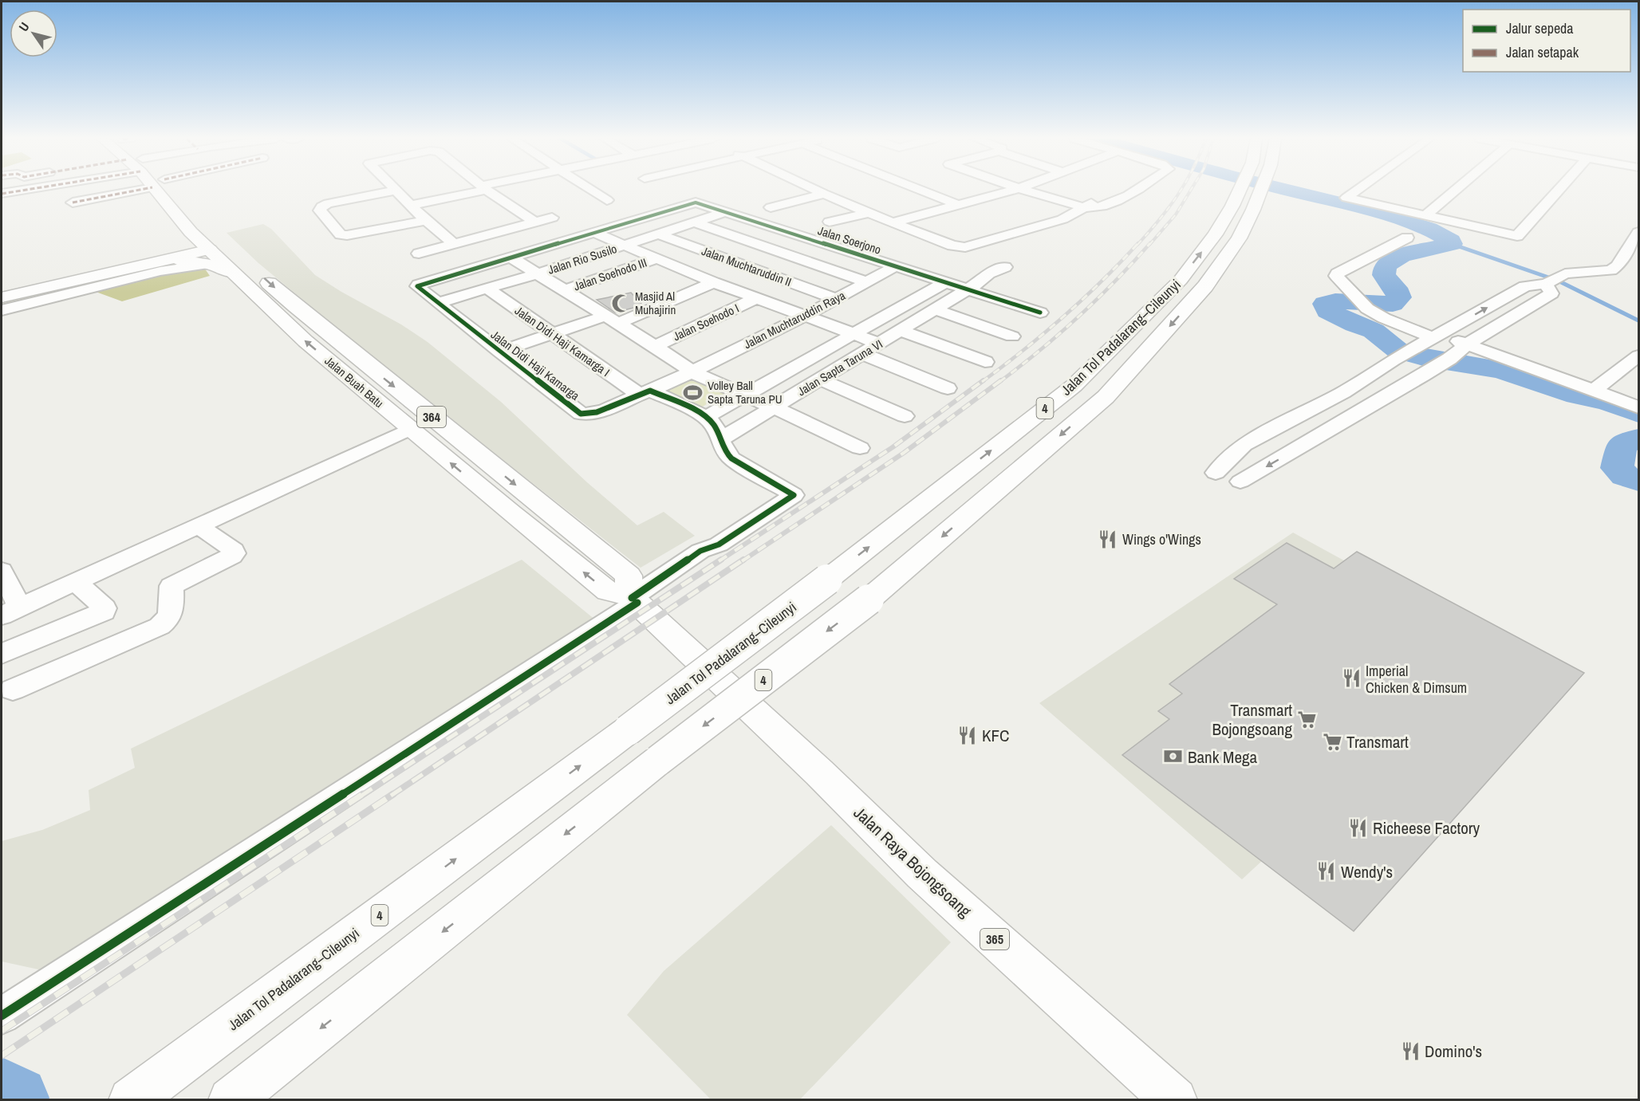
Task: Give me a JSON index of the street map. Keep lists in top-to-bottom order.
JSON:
{
  "streets": {
    "main road": [
      "Jalan Tol Padalarang–Cileunyi",
      "Jalan Buah Batu",
      "4",
      "364",
      "Jalan Raya Bojongsoang",
      "365"
    ],
    "street": [
      "Jalan Soerjono",
      "Jalan Rio Susilo",
      "Jalan Muchtaruddin II",
      "Jalan Soehodo III",
      "Jalan Muchtaruddin Raya",
      "Jalan Soehodo I",
      "Jalan Didi Haji Kamarga I",
      "Jalan Didi Haji Kamarga",
      "Jalan Sapta Taruna VI"
    ]
  },
  "crossings": [
    ["Jalan Soerjono", "Jalan Rio Susilo"],
    ["Jalan Soerjono", "Jalan Muchtaruddin Raya"],
    ["Jalan Soerjono", "Jalan Didi Haji Kamarga"],
    ["Jalan Soerjono", "Jalan Sapta Taruna VI"],
    ["Jalan Rio Susilo", "Jalan Muchtaruddin II"],
    ["Jalan Rio Susilo", "Jalan Didi Haji Kamarga I"],
    ["Jalan Rio Susilo", "Jalan Didi Haji Kamarga"],
    ["Jalan Muchtaruddin II", "Jalan Muchtaruddin Raya"],
    ["Jalan Muchtaruddin Raya", "Jalan Didi Haji Kamarga I"],
    ["Jalan Muchtaruddin Raya", "Jalan Didi Haji Kamarga"],
    ["Jalan Didi Haji Kamarga I", "Jalan Didi Haji Kamarga"],
    ["Jalan Buah Batu", "Jalan Raya Bojongsoang"]
  ],
  "places": {
    "mosque": ["Masjid Al Muhajirin"],
    "sports": ["Volley Ball Sapta Taruna PU"],
    "restaurant": [
      "Wings o'Wings",
      "Imperial Chicken & Dimsum",
      "KFC",
      "Richeese Factory",
      "Wendy's",
      "Domino's"
    ],
    "supermarket": ["Transmart Bojongsoang", "Transmart"],
    "bank": ["Bank Mega"]
  },
  "legend": ["Jalur sepeda", "Jalan setapak"],
  "north": "top left"
}
